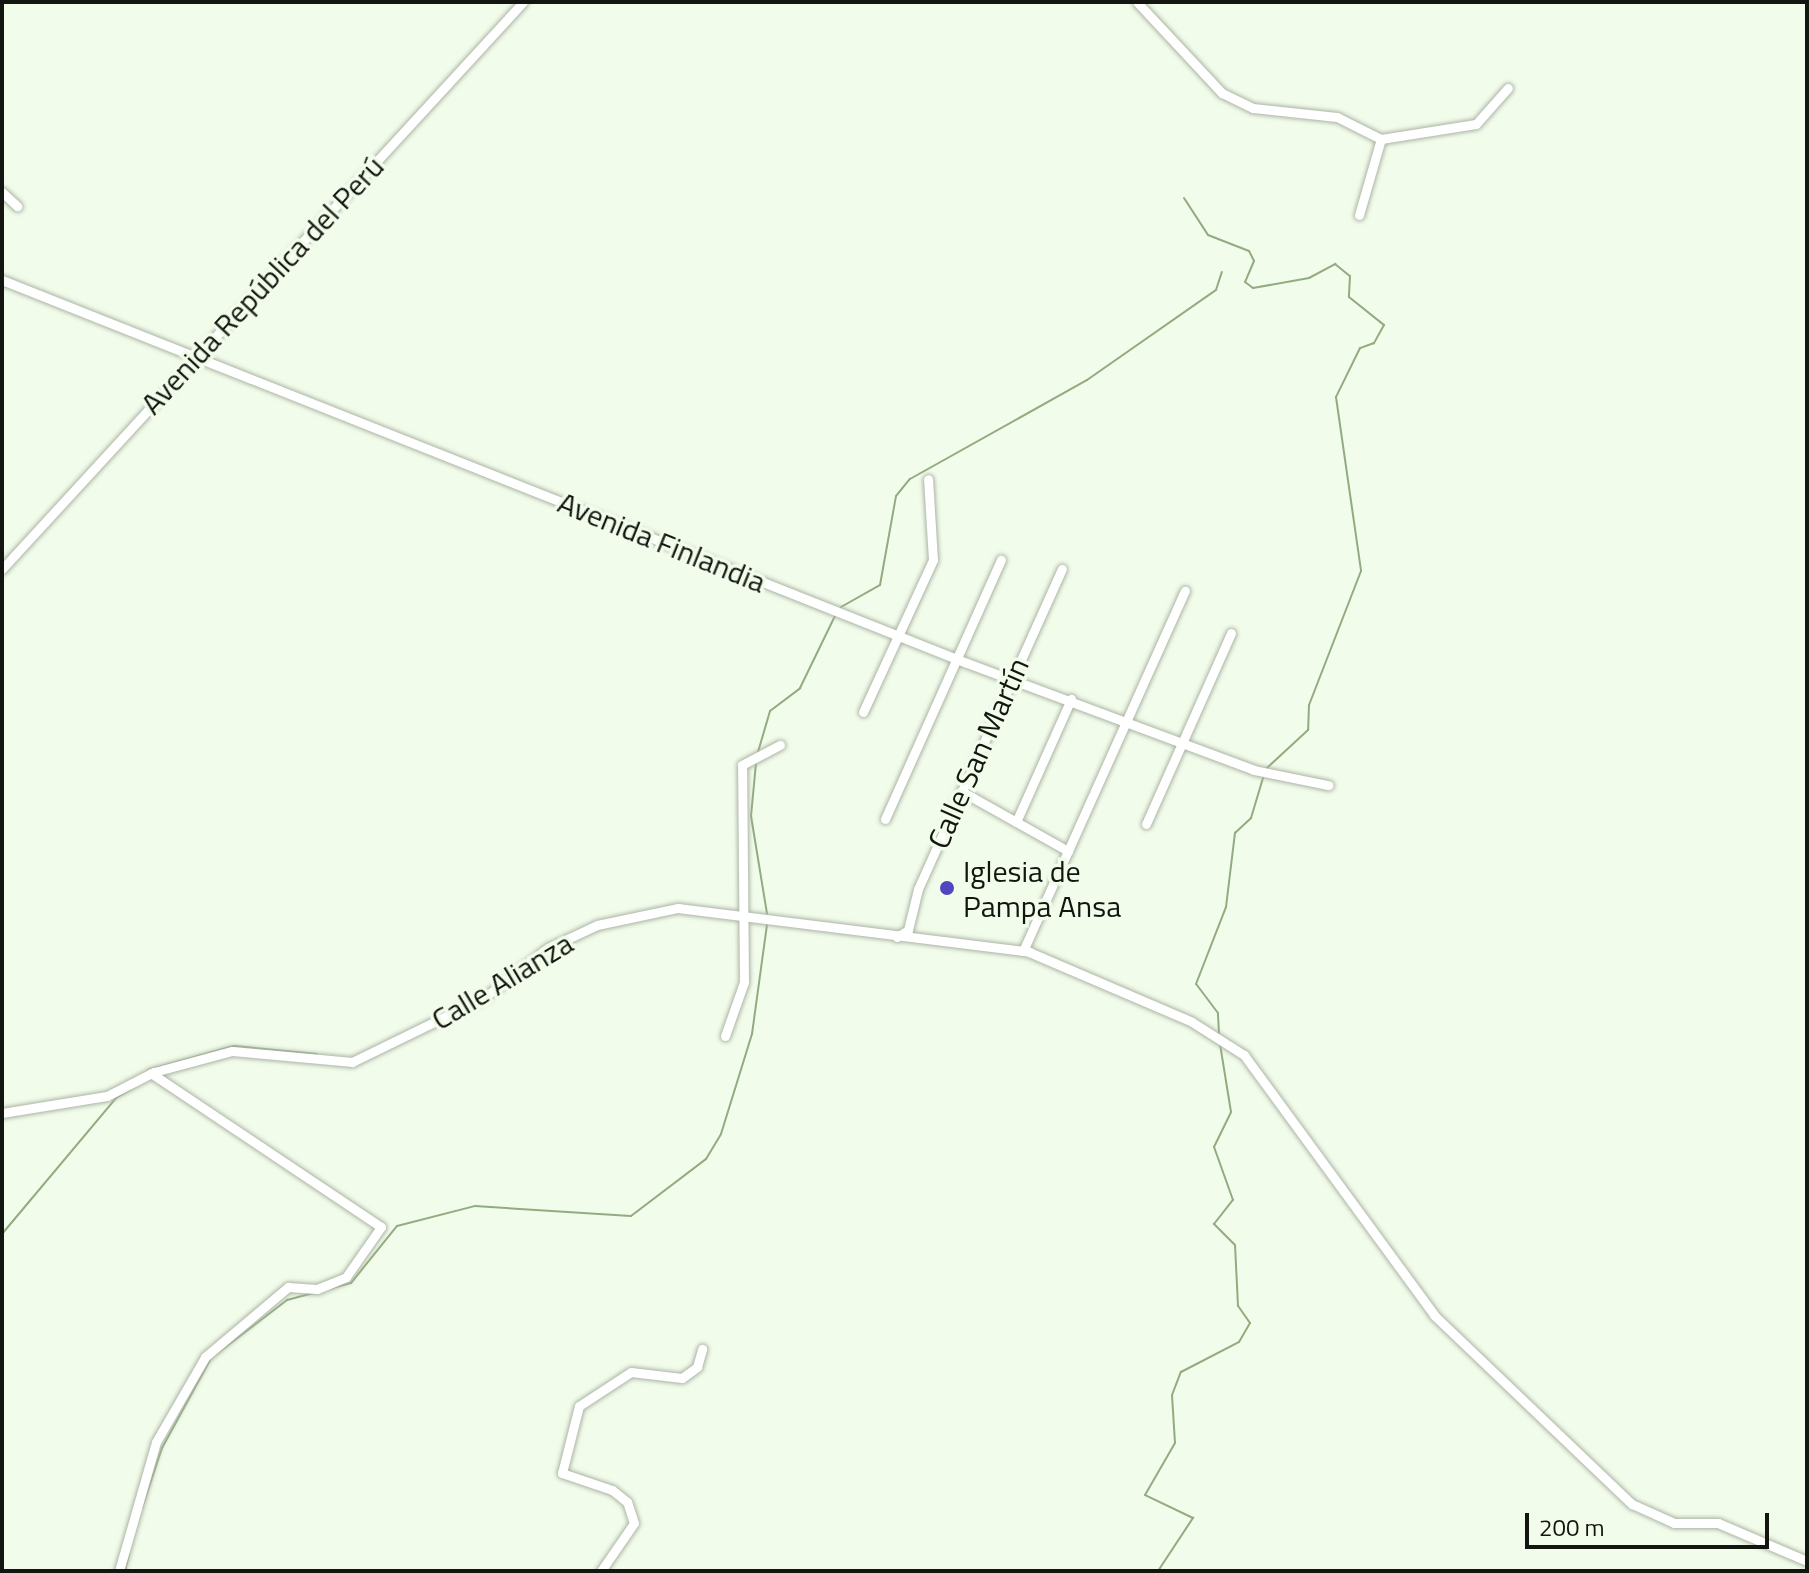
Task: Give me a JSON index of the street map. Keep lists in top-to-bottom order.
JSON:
{
  "streets": {
    "street": [
      "Avenida República del Perú",
      "Avenida Finlandia",
      "Calle San Martín",
      "Calle Alianza"
    ]
  },
  "crossings": [
    ["Avenida República del Perú", "Avenida Finlandia"],
    ["Avenida Finlandia", "Calle San Martín"],
    ["Calle San Martín", "Calle Alianza"]
  ],
  "places": ["Iglesia de Pampa Ansa"],
  "scale_bar": "200 m"
}
